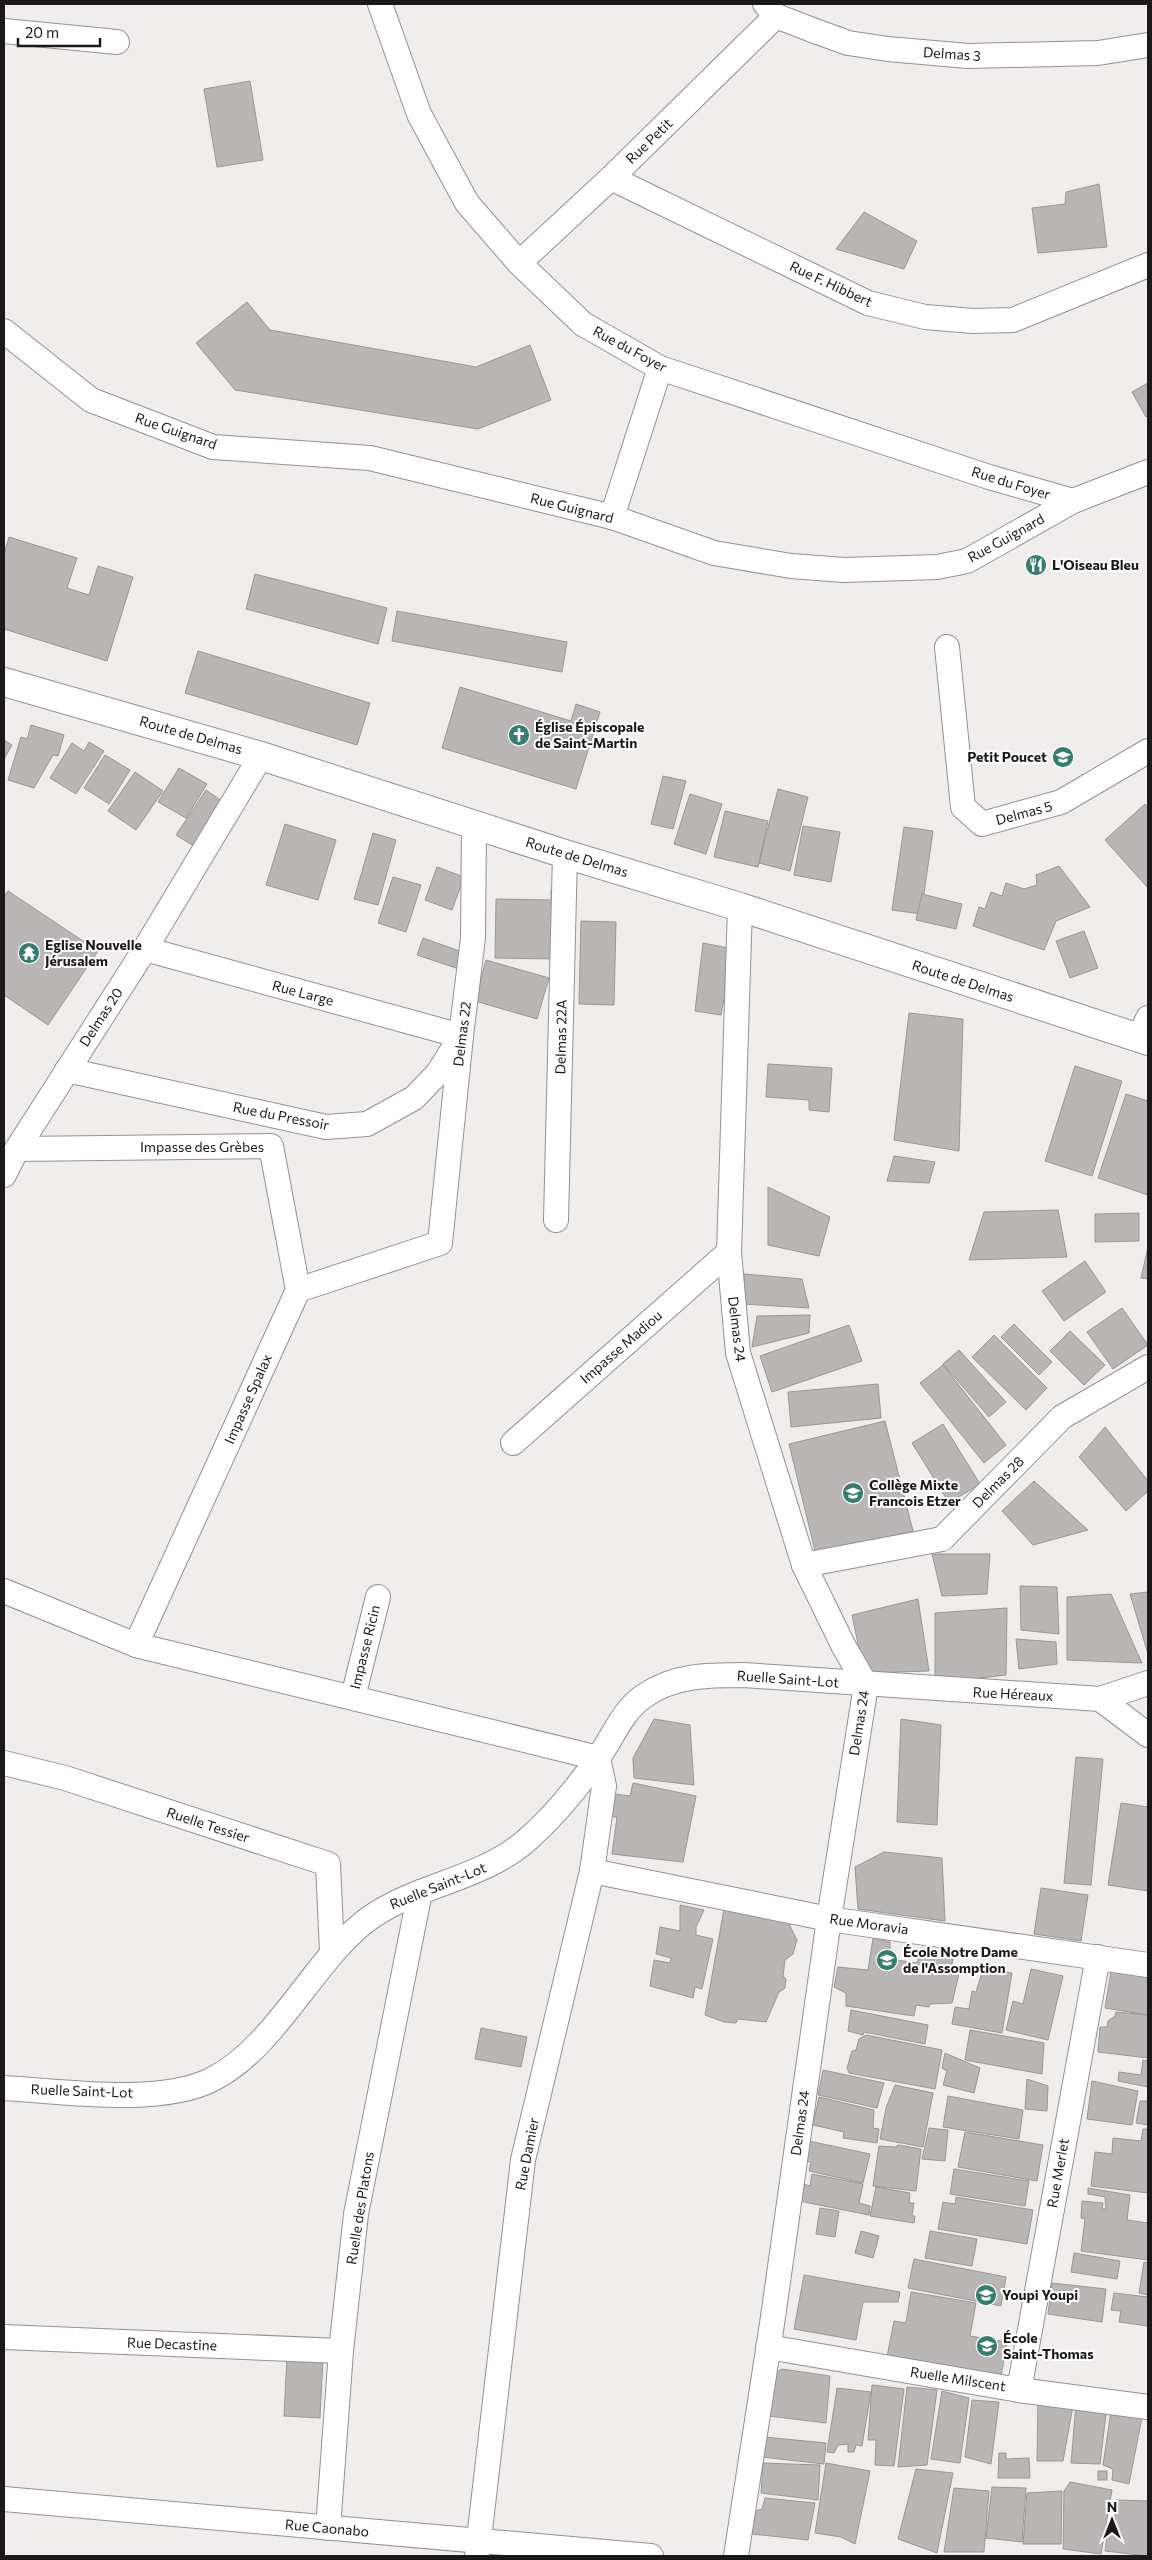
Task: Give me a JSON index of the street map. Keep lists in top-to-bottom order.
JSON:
{
  "streets": {
    "main road": ["Route de Delmas"],
    "street": [
      "Delmas 3",
      "Rue Petit",
      "Rue F. Hibbert",
      "Rue du Foyer",
      "Rue Guignard",
      "Delmas 5",
      "Rue Large",
      "Delmas 20",
      "Delmas 22",
      "Delmas 22A",
      "Rue du Pressoir",
      "Impasse des Grèbes",
      "Delmas 24",
      "Impasse Madiou",
      "Impasse Spalax",
      "Delmas 28",
      "Impasse Ricin",
      "Ruelle Saint-Lot",
      "Rue Héreaux",
      "Ruelle Tessier",
      "Rue Moravia",
      "Rue Damier",
      "Rue Merlet",
      "Ruelle des Platons",
      "Rue Decastine",
      "Ruelle Milscent",
      "Rue Caonabo"
    ]
  },
  "crossings": [
    ["Delmas 3", "Rue Petit"],
    ["Rue Petit", "Rue F. Hibbert"],
    ["Rue Petit", "Rue du Foyer"],
    ["Rue du Foyer", "Rue Guignard"],
    ["Route de Delmas", "Delmas 20"],
    ["Route de Delmas", "Delmas 22"],
    ["Route de Delmas", "Delmas 22A"],
    ["Route de Delmas", "Delmas 24"],
    ["Rue Large", "Delmas 20"],
    ["Rue Large", "Delmas 22"],
    ["Rue Large", "Rue du Pressoir"],
    ["Delmas 20", "Rue du Pressoir"],
    ["Delmas 20", "Impasse des Grèbes"],
    ["Delmas 22", "Rue du Pressoir"],
    ["Delmas 22", "Impasse des Grèbes"],
    ["Delmas 22", "Impasse Spalax"],
    ["Impasse des Grèbes", "Impasse Spalax"],
    ["Delmas 24", "Impasse Madiou"],
    ["Delmas 24", "Delmas 28"],
    ["Delmas 24", "Ruelle Saint-Lot"],
    ["Delmas 24", "Rue Héreaux"],
    ["Delmas 24", "Rue Moravia"],
    ["Delmas 24", "Ruelle Milscent"],
    ["Ruelle Saint-Lot", "Rue Héreaux"],
    ["Ruelle Saint-Lot", "Ruelle Tessier"],
    ["Ruelle Saint-Lot", "Rue Damier"],
    ["Ruelle Saint-Lot", "Ruelle des Platons"],
    ["Rue Moravia", "Rue Damier"],
    ["Rue Moravia", "Rue Merlet"],
    ["Rue Damier", "Rue Caonabo"],
    ["Rue Merlet", "Ruelle Milscent"],
    ["Ruelle des Platons", "Rue Decastine"],
    ["Ruelle des Platons", "Rue Caonabo"]
  ],
  "places": {
    "restaurant": ["L'Oiseau Bleu"],
    "church": ["Église Épiscopale de Saint-Martin"],
    "school or university": [
      "Petit Poucet",
      "Collège Mixte Francois Etzer",
      "École Notre Dame de l'Assomption",
      "Youpi Youpi",
      "École Saint-Thomas"
    ],
    "temple": ["Eglise Nouvelle Jérusalem"]
  },
  "scale_bar": "20 m",
  "north": "top"
}
